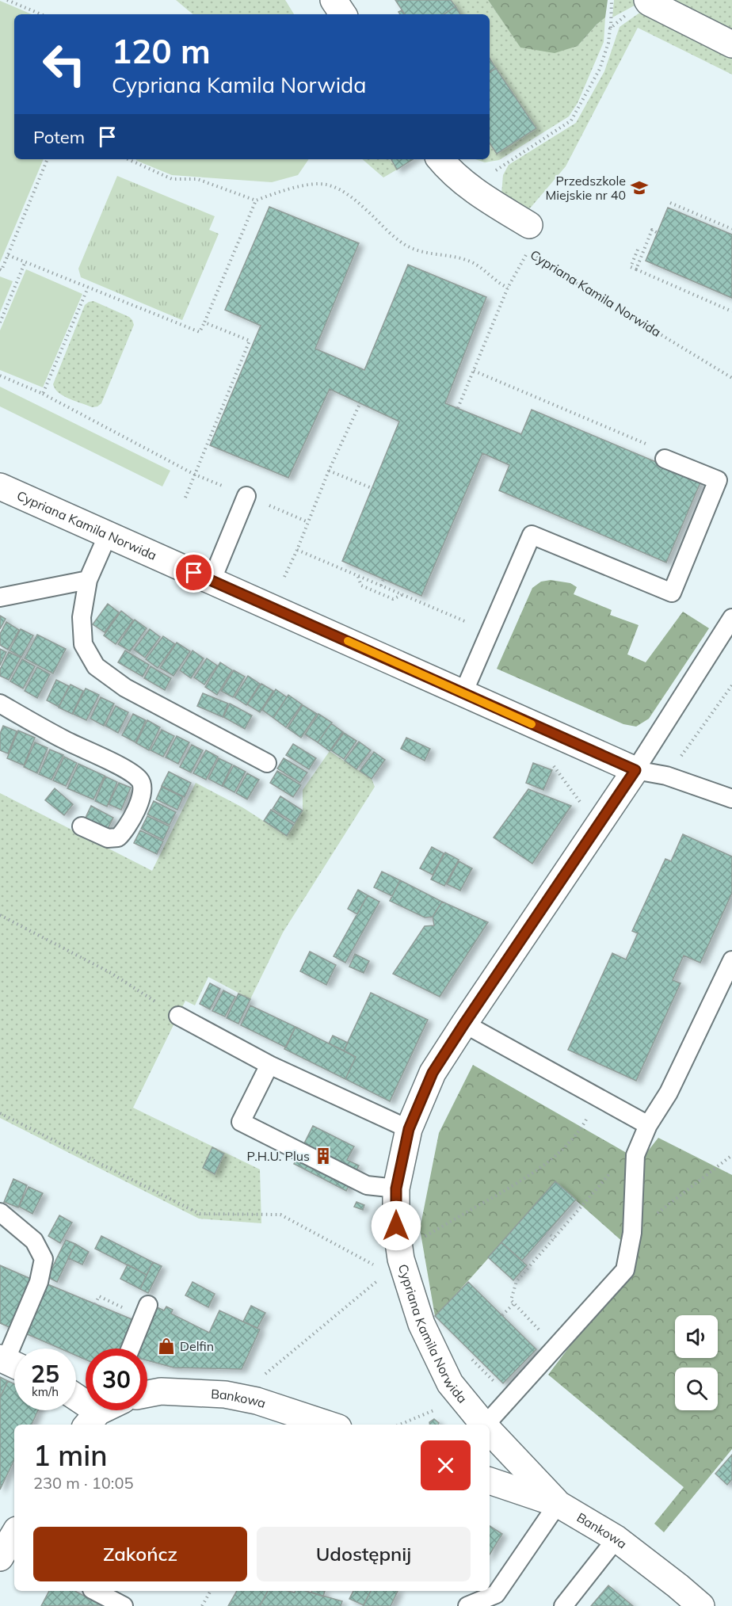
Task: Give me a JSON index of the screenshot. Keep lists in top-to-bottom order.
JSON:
{
  "streets": {
    "street": ["Cypriana Kamila Norwida", "Bankowa"]
  },
  "crossings": [
    ["Cypriana Kamila Norwida", "Bankowa"]
  ],
  "places": {
    "school or university": ["Przedszkole Miejskie nr 40"],
    "building": ["P.H.U. Plus"],
    "shop": ["Delfin"]
  },
  "page": {
    "turn": ["120 m", "Cypriana Kamila Norwida"],
    "then": "Potem",
    "speed": "25 km/h",
    "limit": "30",
    "heading": ["1 min", "230 m · 10:05"],
    "buttons": ["Zakończ", "Udostępnij"]
  }
}
